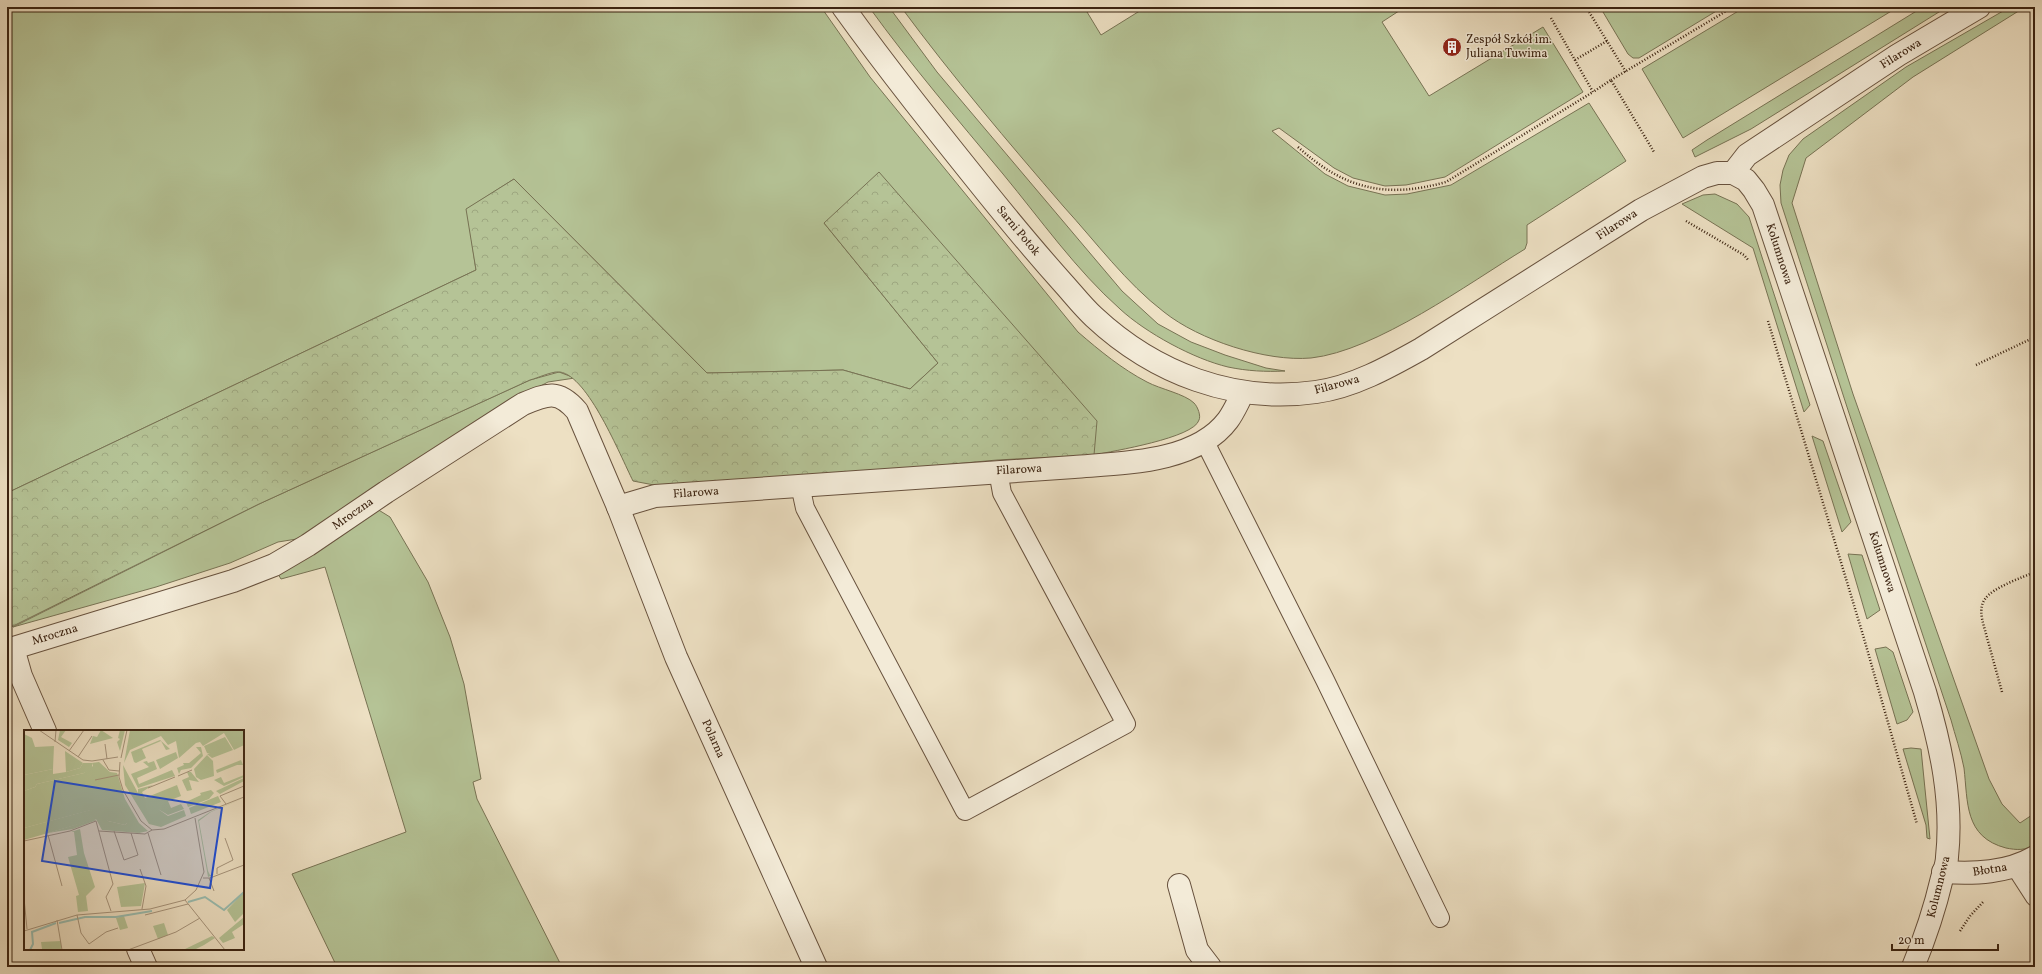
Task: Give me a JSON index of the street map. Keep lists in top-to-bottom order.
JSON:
{
  "streets": {
    "street": [
      "Filarowa",
      "Sarni Potok",
      "Kolumnowa",
      "Mroczna",
      "Polarna",
      "Błotna"
    ]
  },
  "crossings": [
    ["Filarowa", "Sarni Potok"],
    ["Filarowa", "Kolumnowa"],
    ["Filarowa", "Mroczna"],
    ["Filarowa", "Polarna"],
    ["Kolumnowa", "Błotna"],
    ["Mroczna", "Polarna"]
  ],
  "places": {
    "building": ["Zespół Szkół im. Juliana Tuwima"]
  },
  "scale_bar": "20 m"
}
